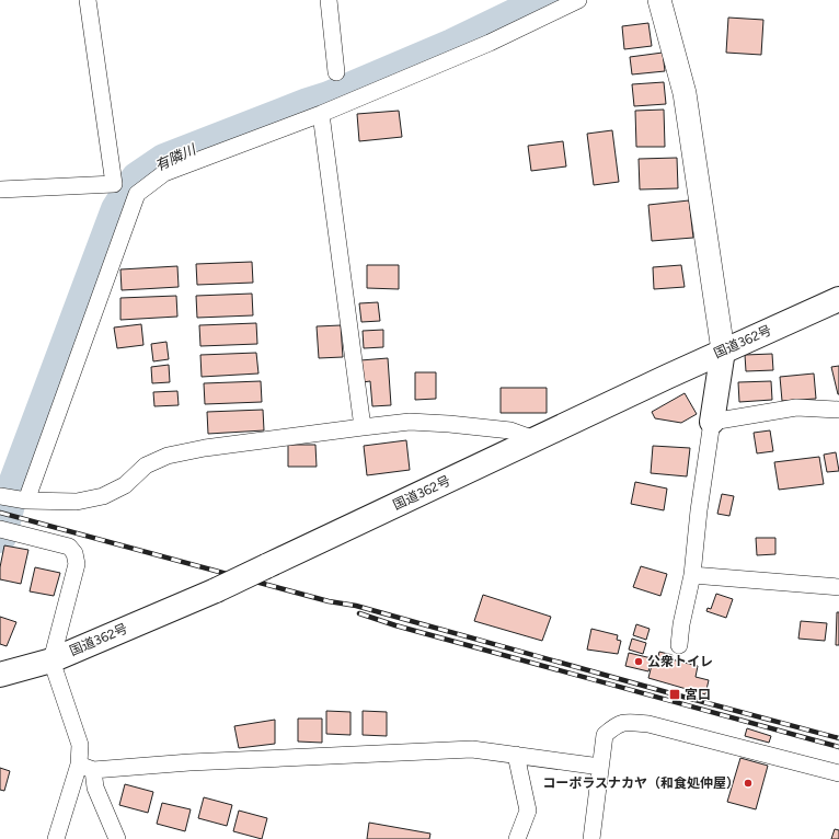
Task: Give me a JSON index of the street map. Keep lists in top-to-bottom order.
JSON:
{
  "streets": {
    "main road": ["国道362号"]
  },
  "water": ["有隣川"],
  "places": {
    "other": ["公衆トイレ", "コーポラスナカヤ（和食処仲屋）"],
    "transit": ["宮口"]
  }
}
